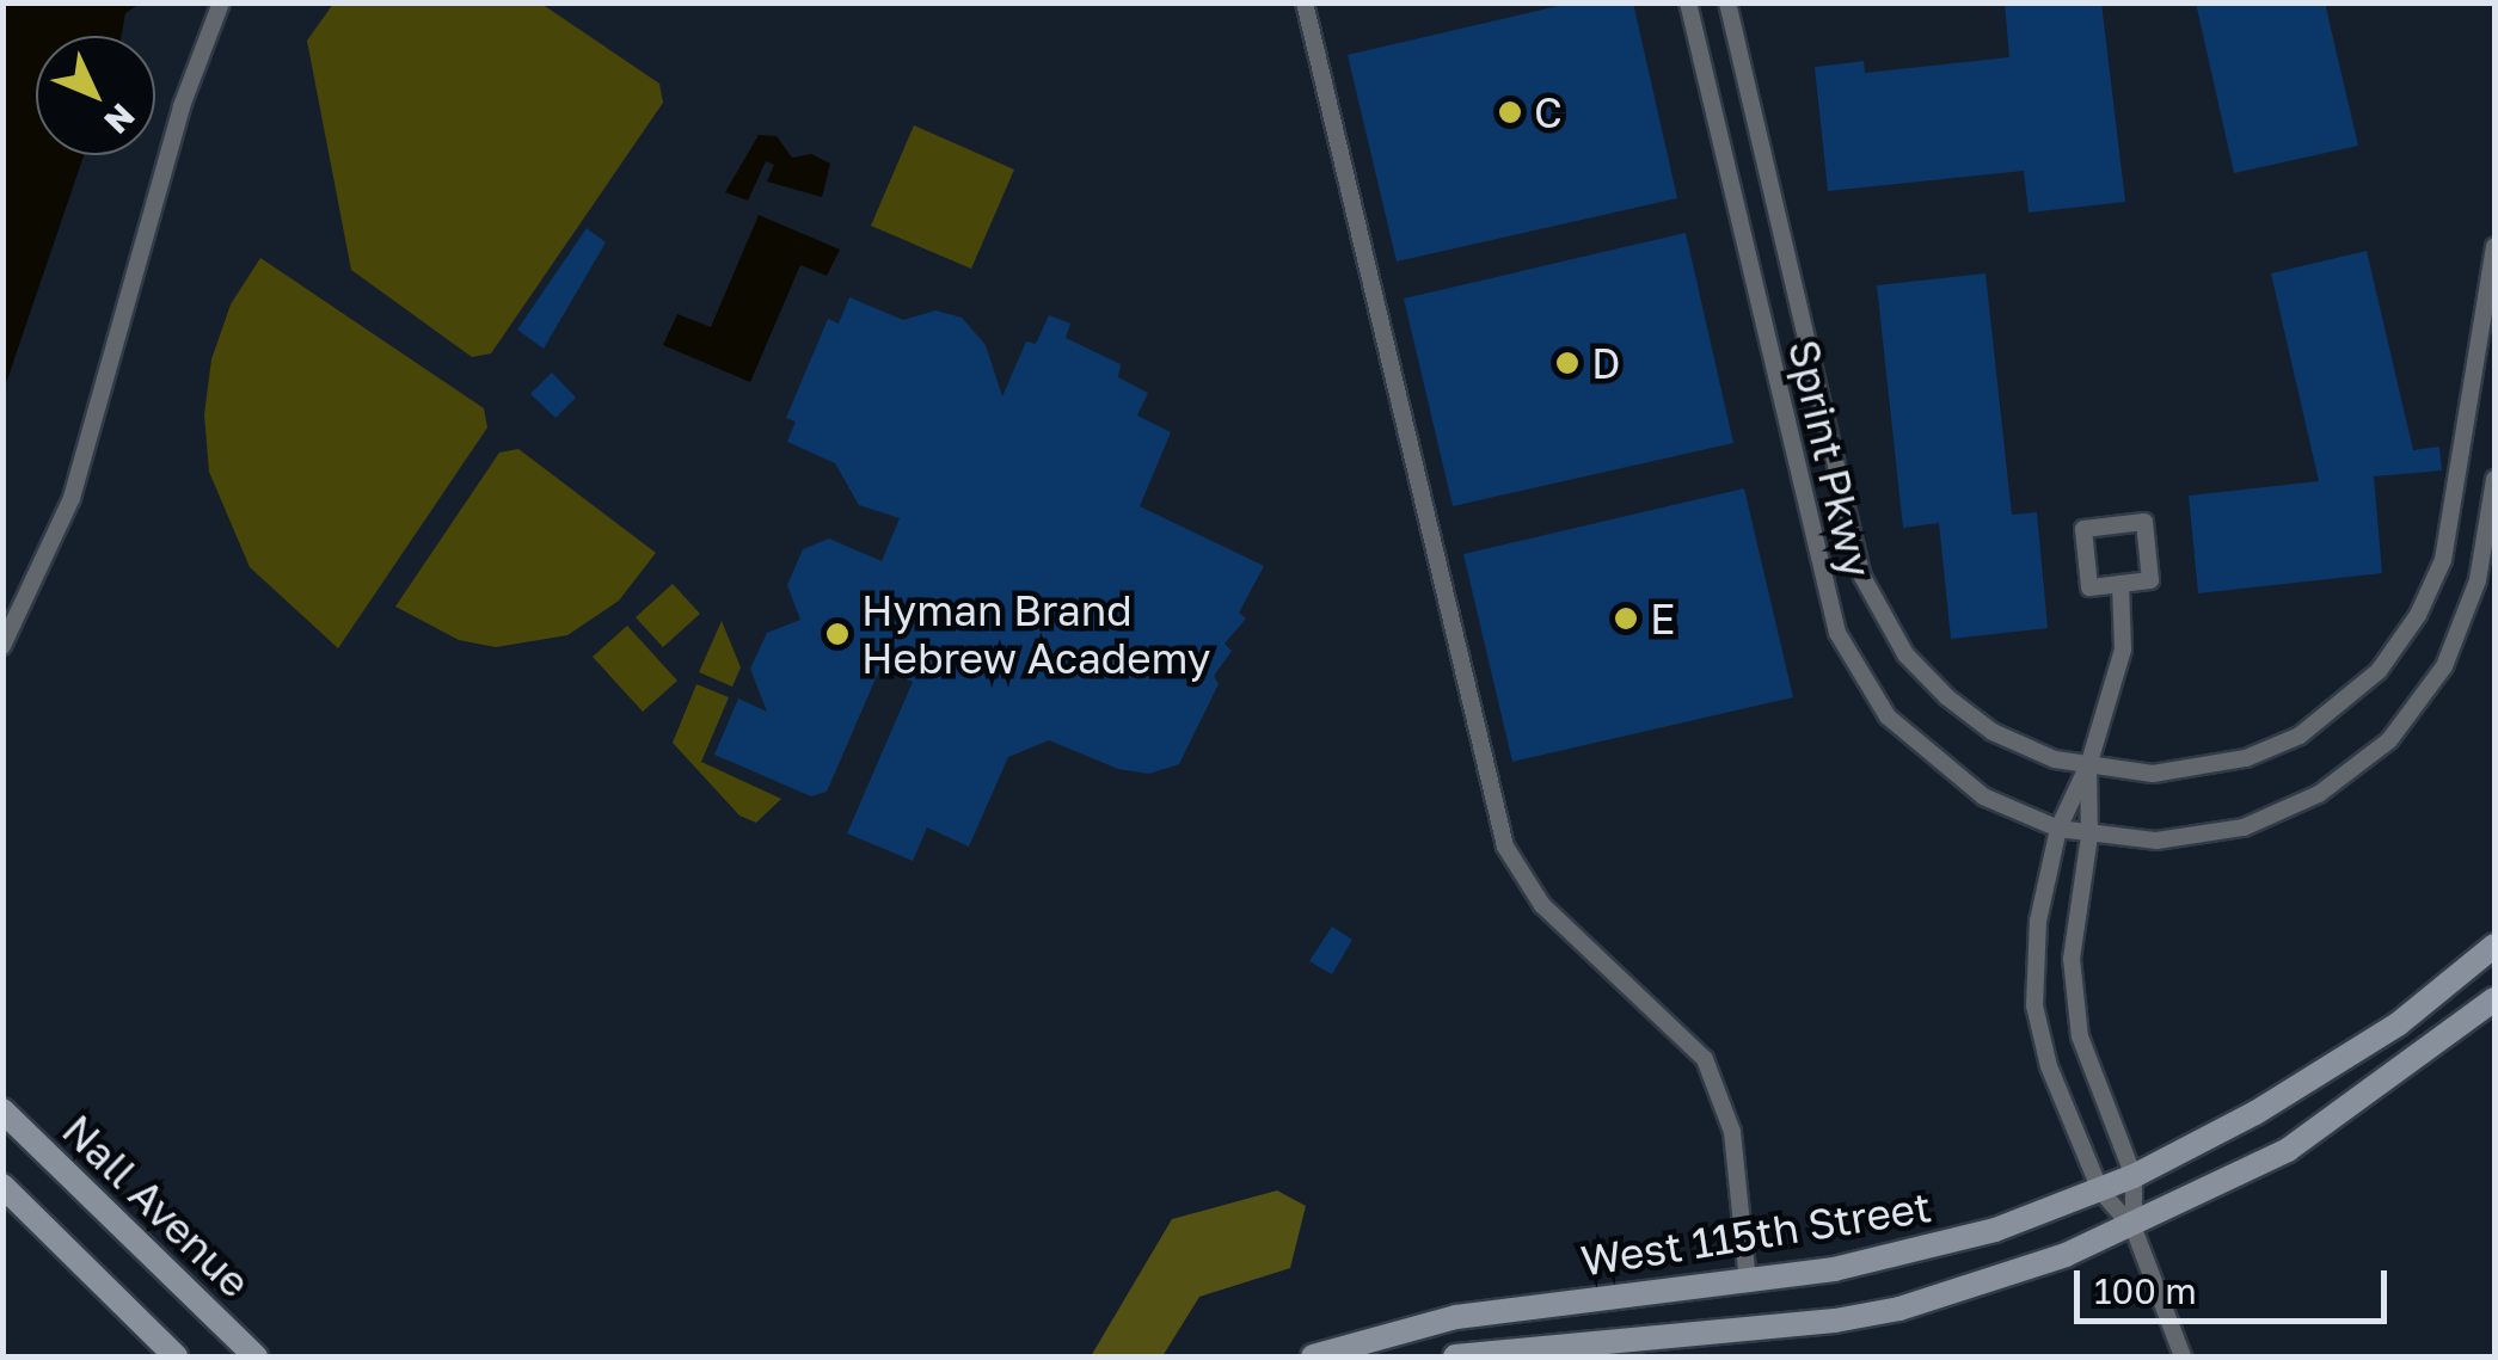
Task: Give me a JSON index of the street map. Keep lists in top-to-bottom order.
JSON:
{
  "streets": {
    "street": ["Sprint Pkwy", "Nall Avenue", "West 115th Street"]
  },
  "places": [
    "C",
    "D",
    "E",
    "Hyman Brand Hebrew Academy"
  ],
  "scale_bar": "100 m",
  "north": "bottom right"
}
